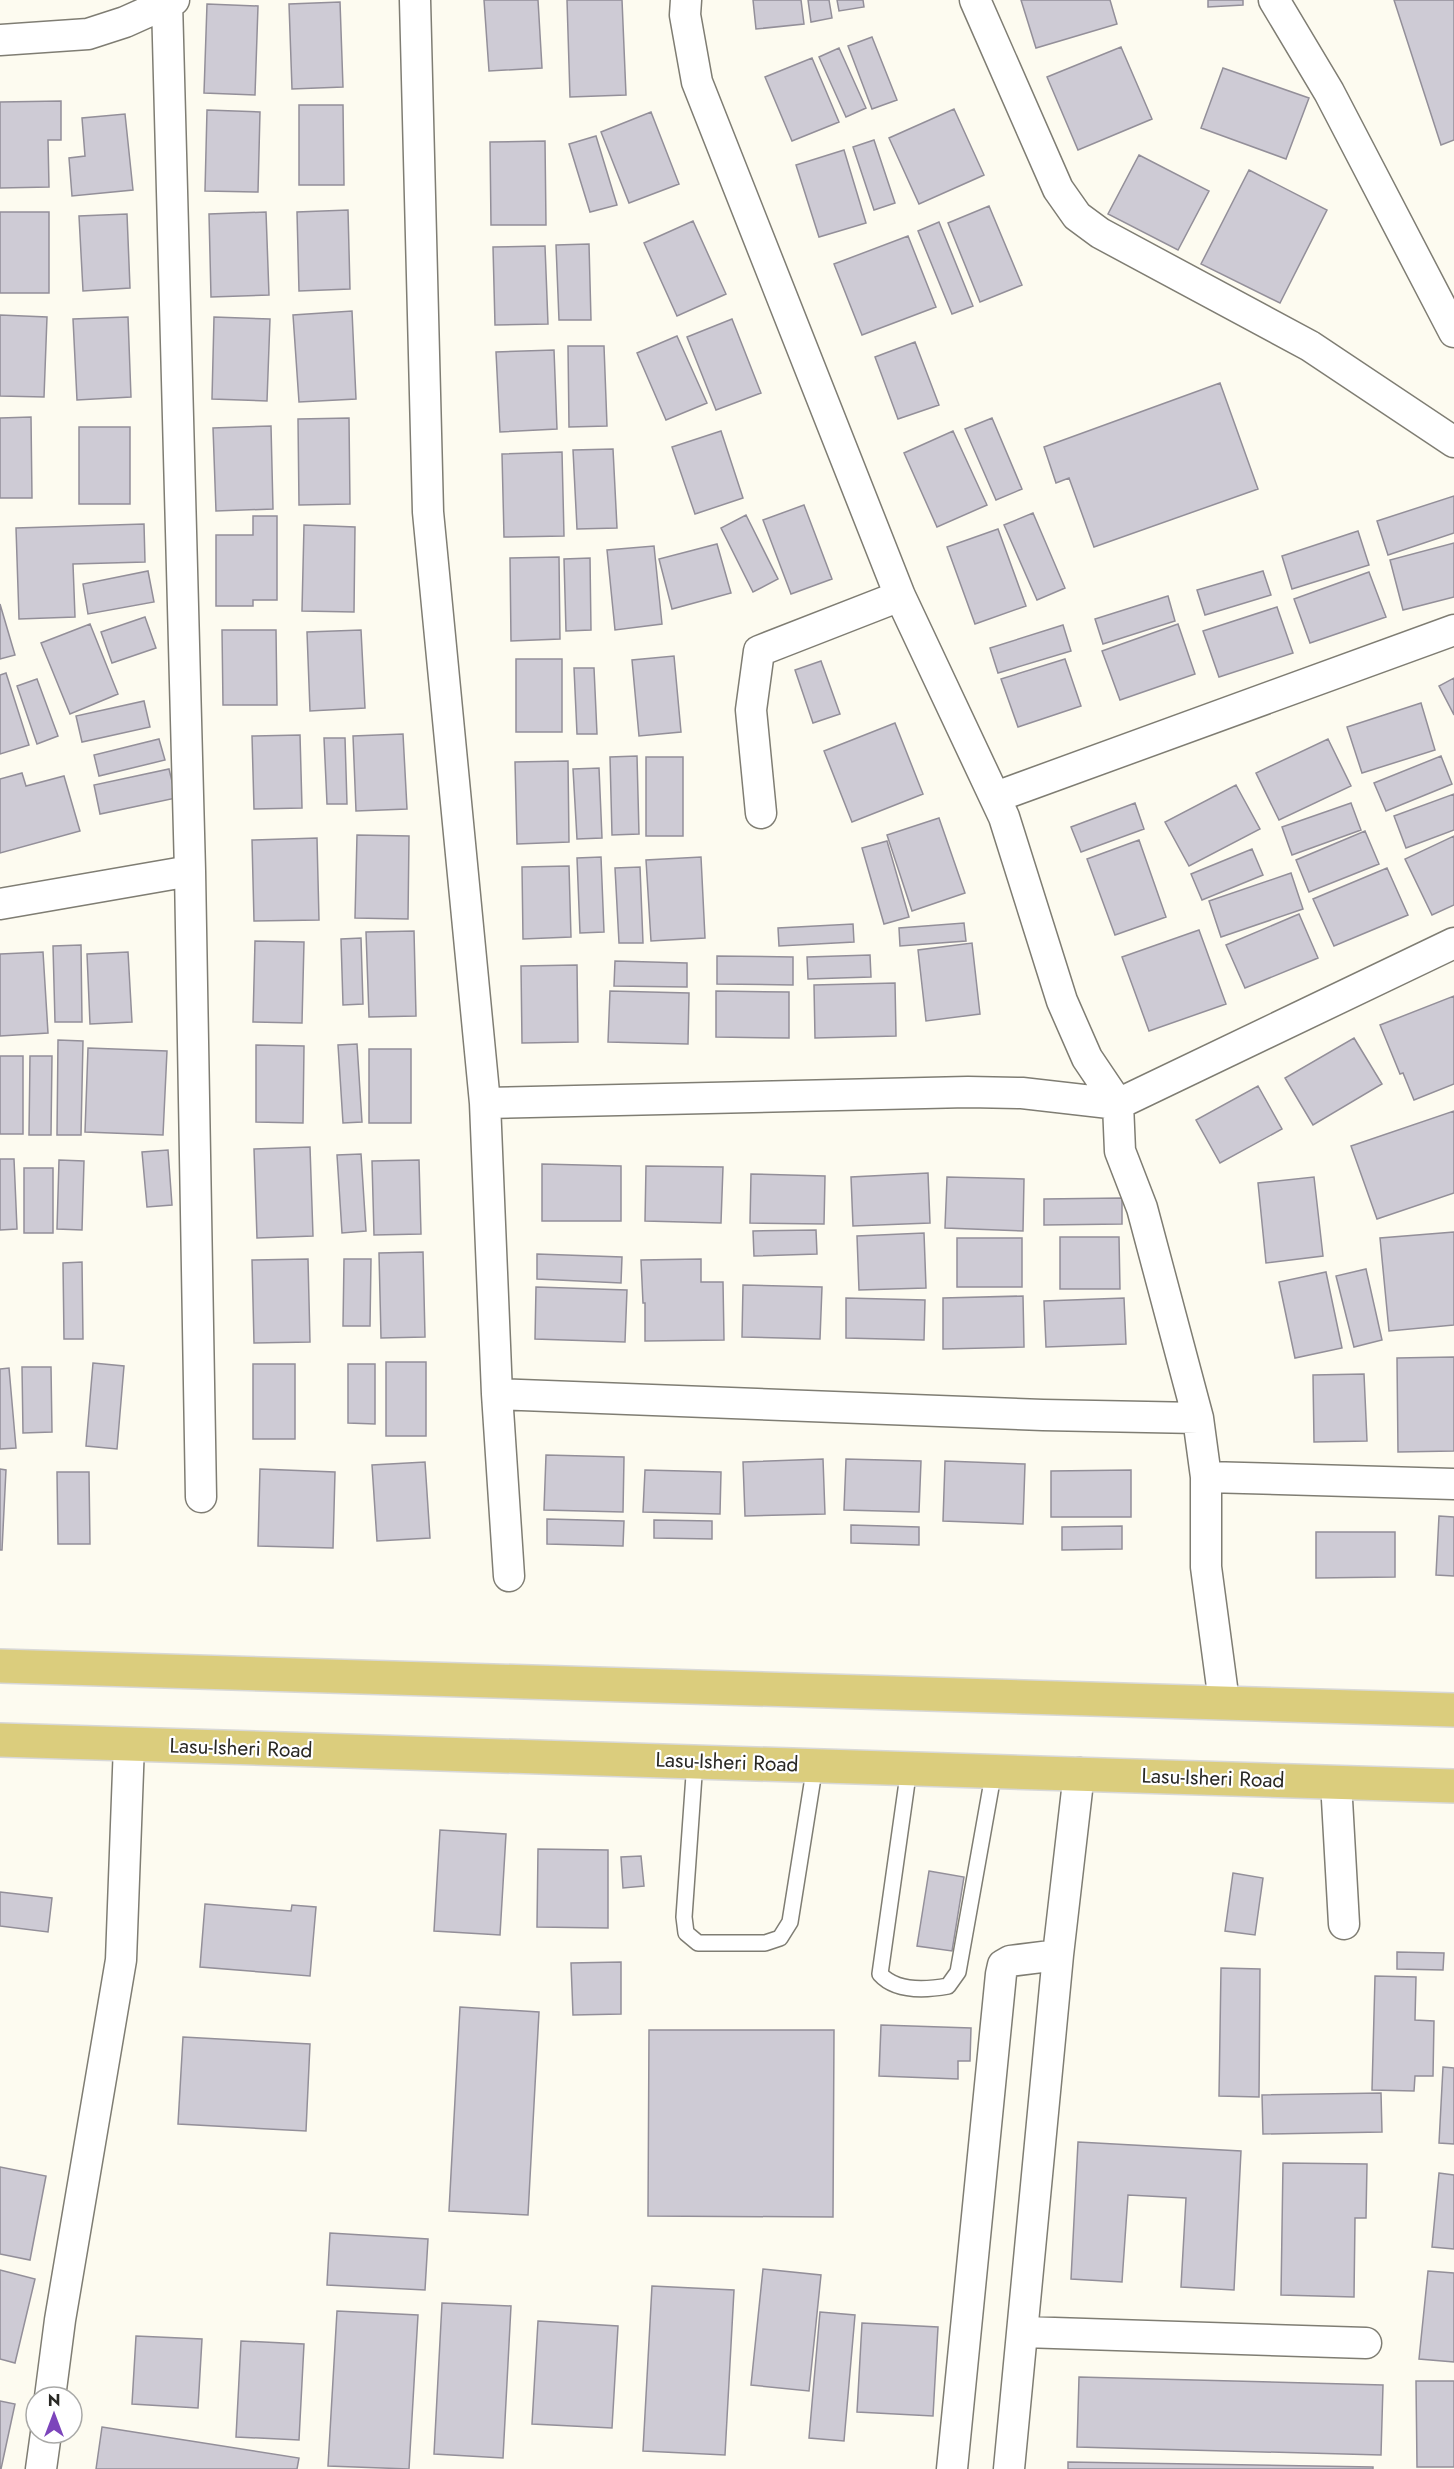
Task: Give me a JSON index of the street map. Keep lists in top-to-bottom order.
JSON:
{
  "streets": {
    "main road": ["Lasu-Isheri Road"]
  },
  "north": "top"
}
